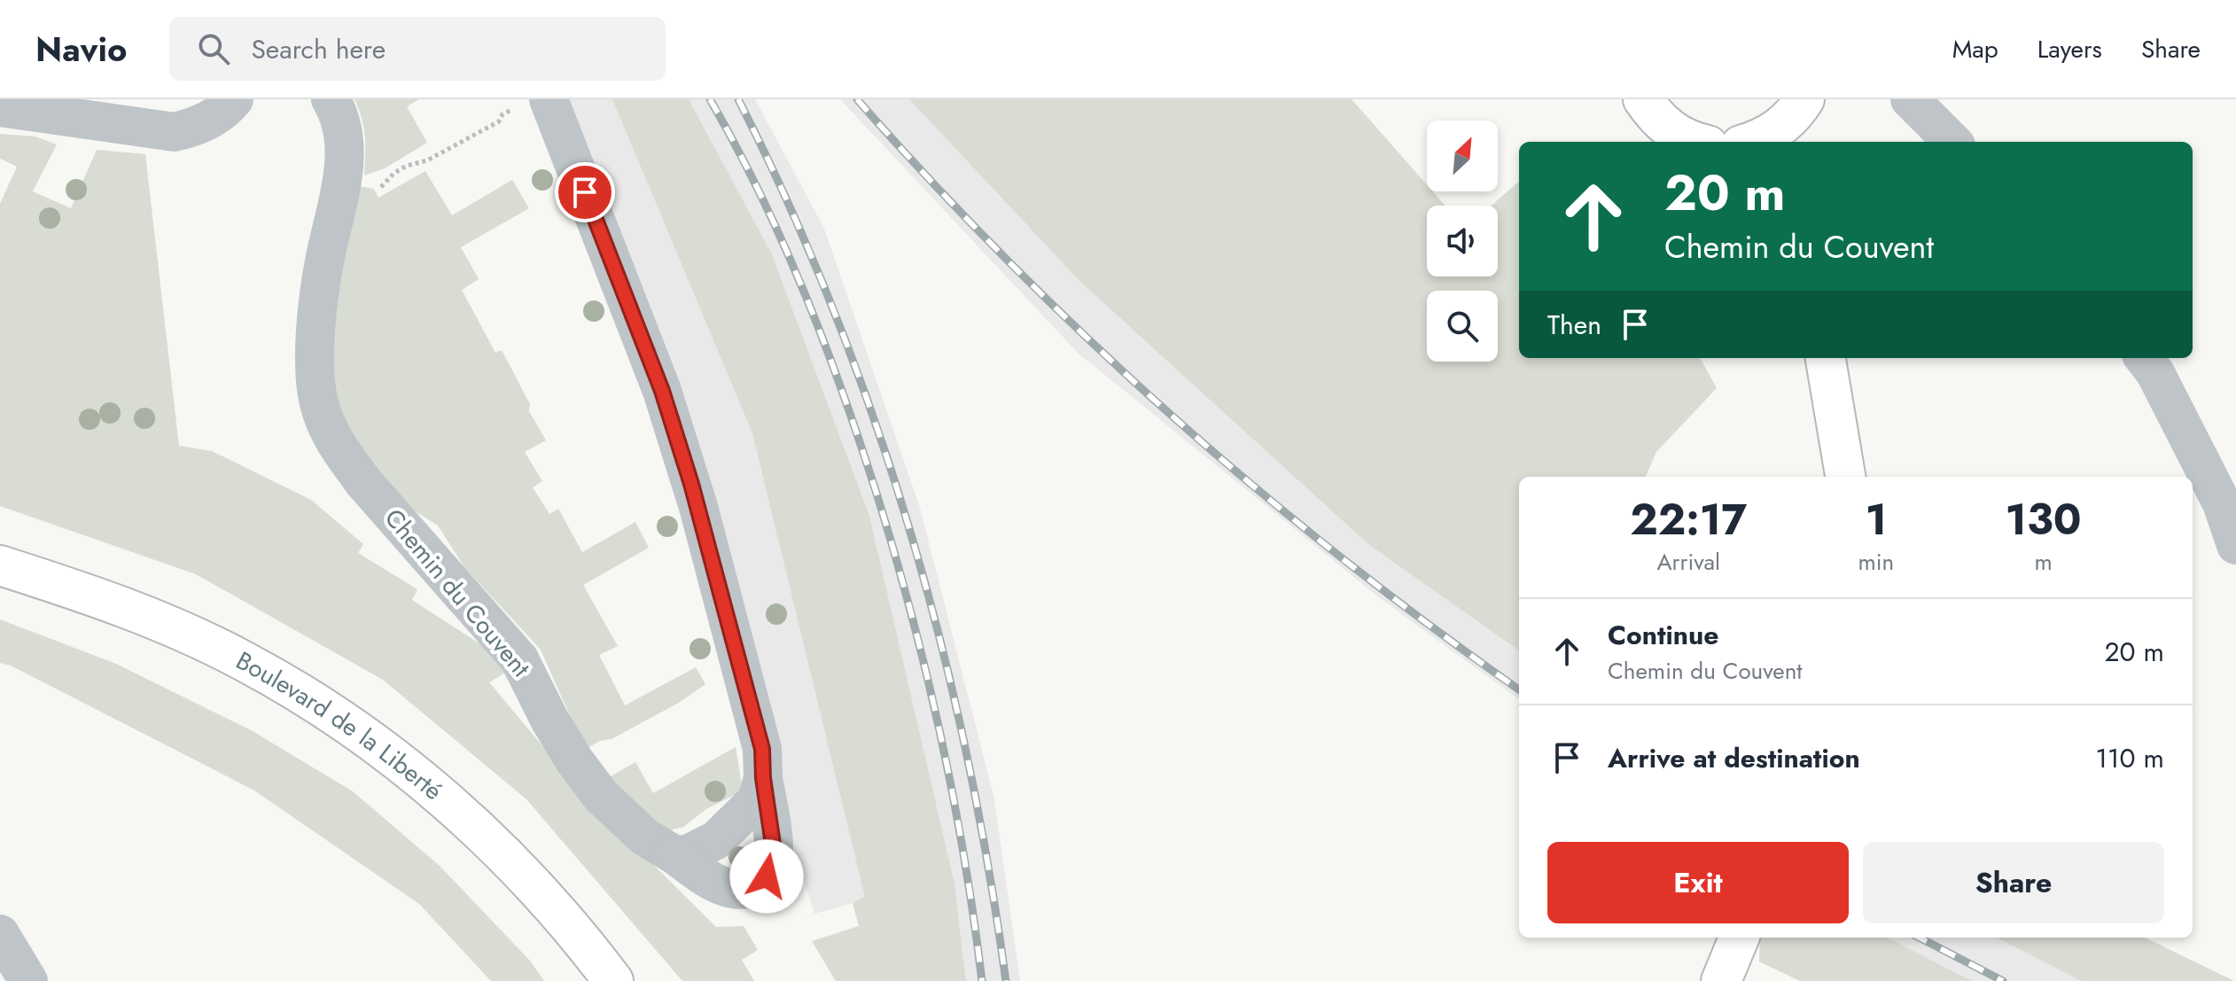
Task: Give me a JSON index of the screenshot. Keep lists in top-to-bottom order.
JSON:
{
  "streets": {
    "main road": ["Boulevard de la Liberté"],
    "street": ["Chemin du Couvent"]
  },
  "north": "top right",
  "page": {
    "header": "Navio",
    "search": "Search here",
    "nav": ["Map", "Layers", "Share"],
    "turn": ["20 m", "Chemin du Couvent"],
    "then": "Then",
    "eta": [
      "22:17",
      "Arrival",
      "1",
      "min",
      "130",
      "m"
    ],
    "list": [
      {
        "name": "Continue",
        "note": "Chemin du Couvent",
        "value": "20 m"
      },
      {
        "name": "Arrive at destination",
        "value": "110 m"
      }
    ],
    "buttons": ["Exit", "Share"]
  }
}
